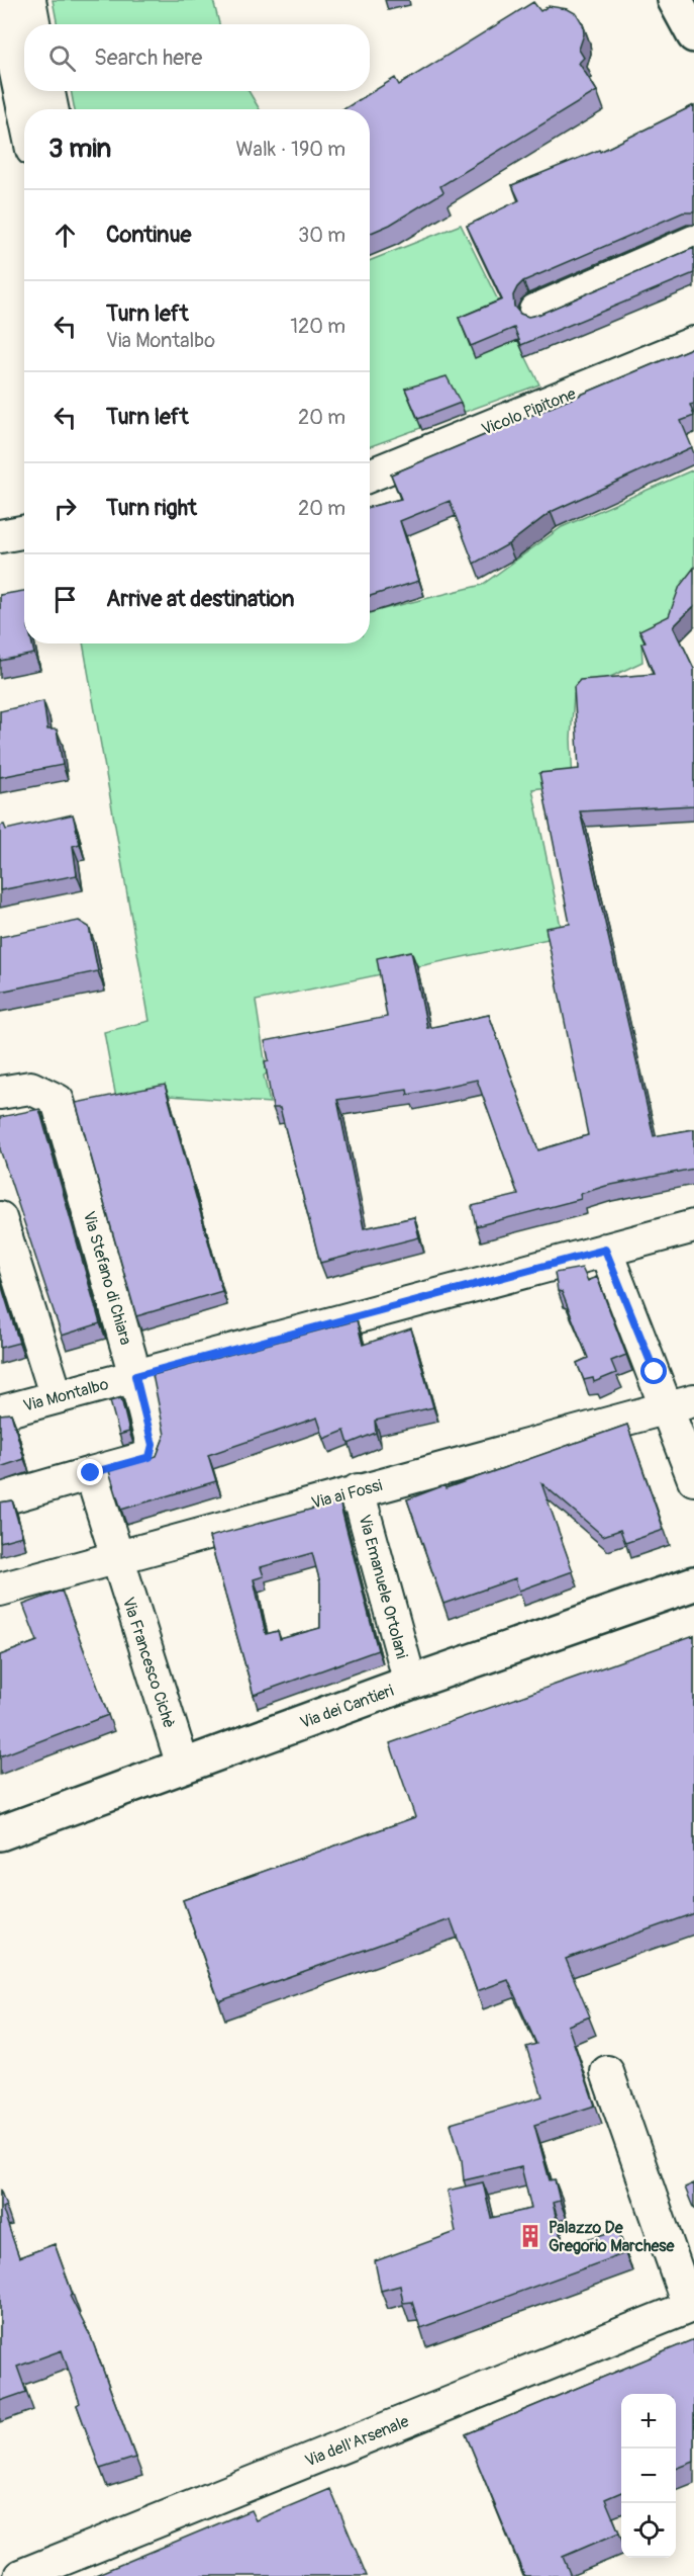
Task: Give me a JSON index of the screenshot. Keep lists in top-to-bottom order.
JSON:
{
  "streets": {
    "main road": ["Via dei Cantieri"],
    "street": [
      "Vicolo Pipitone",
      "Via Stefano di Chiara",
      "Via Montalbo",
      "Via ai Fossi",
      "Via Emanuele Ortolani",
      "Via Francesco Cichè",
      "Via dell'Arsenale"
    ]
  },
  "crossings": [
    ["Via Stefano di Chiara", "Via Montalbo"],
    ["Via Stefano di Chiara", "Via Francesco Cichè"],
    ["Via ai Fossi", "Via Emanuele Ortolani"],
    ["Via ai Fossi", "Via Francesco Cichè"],
    ["Via Emanuele Ortolani", "Via dei Cantieri"],
    ["Via Francesco Cichè", "Via dei Cantieri"]
  ],
  "places": {
    "building": ["Palazzo De Gregorio Marchese"]
  },
  "page": {
    "search": "Search here",
    "heading": ["3 min", "Walk · 190 m"],
    "list": [
      ["Continue", "30 m"],
      ["Turn left", "Via Montalbo", "120 m"],
      ["Turn left", "20 m"],
      ["Turn right", "20 m"],
      "Arrive at destination"
    ],
    "map_buttons": ["+", "−"]
  }
}
